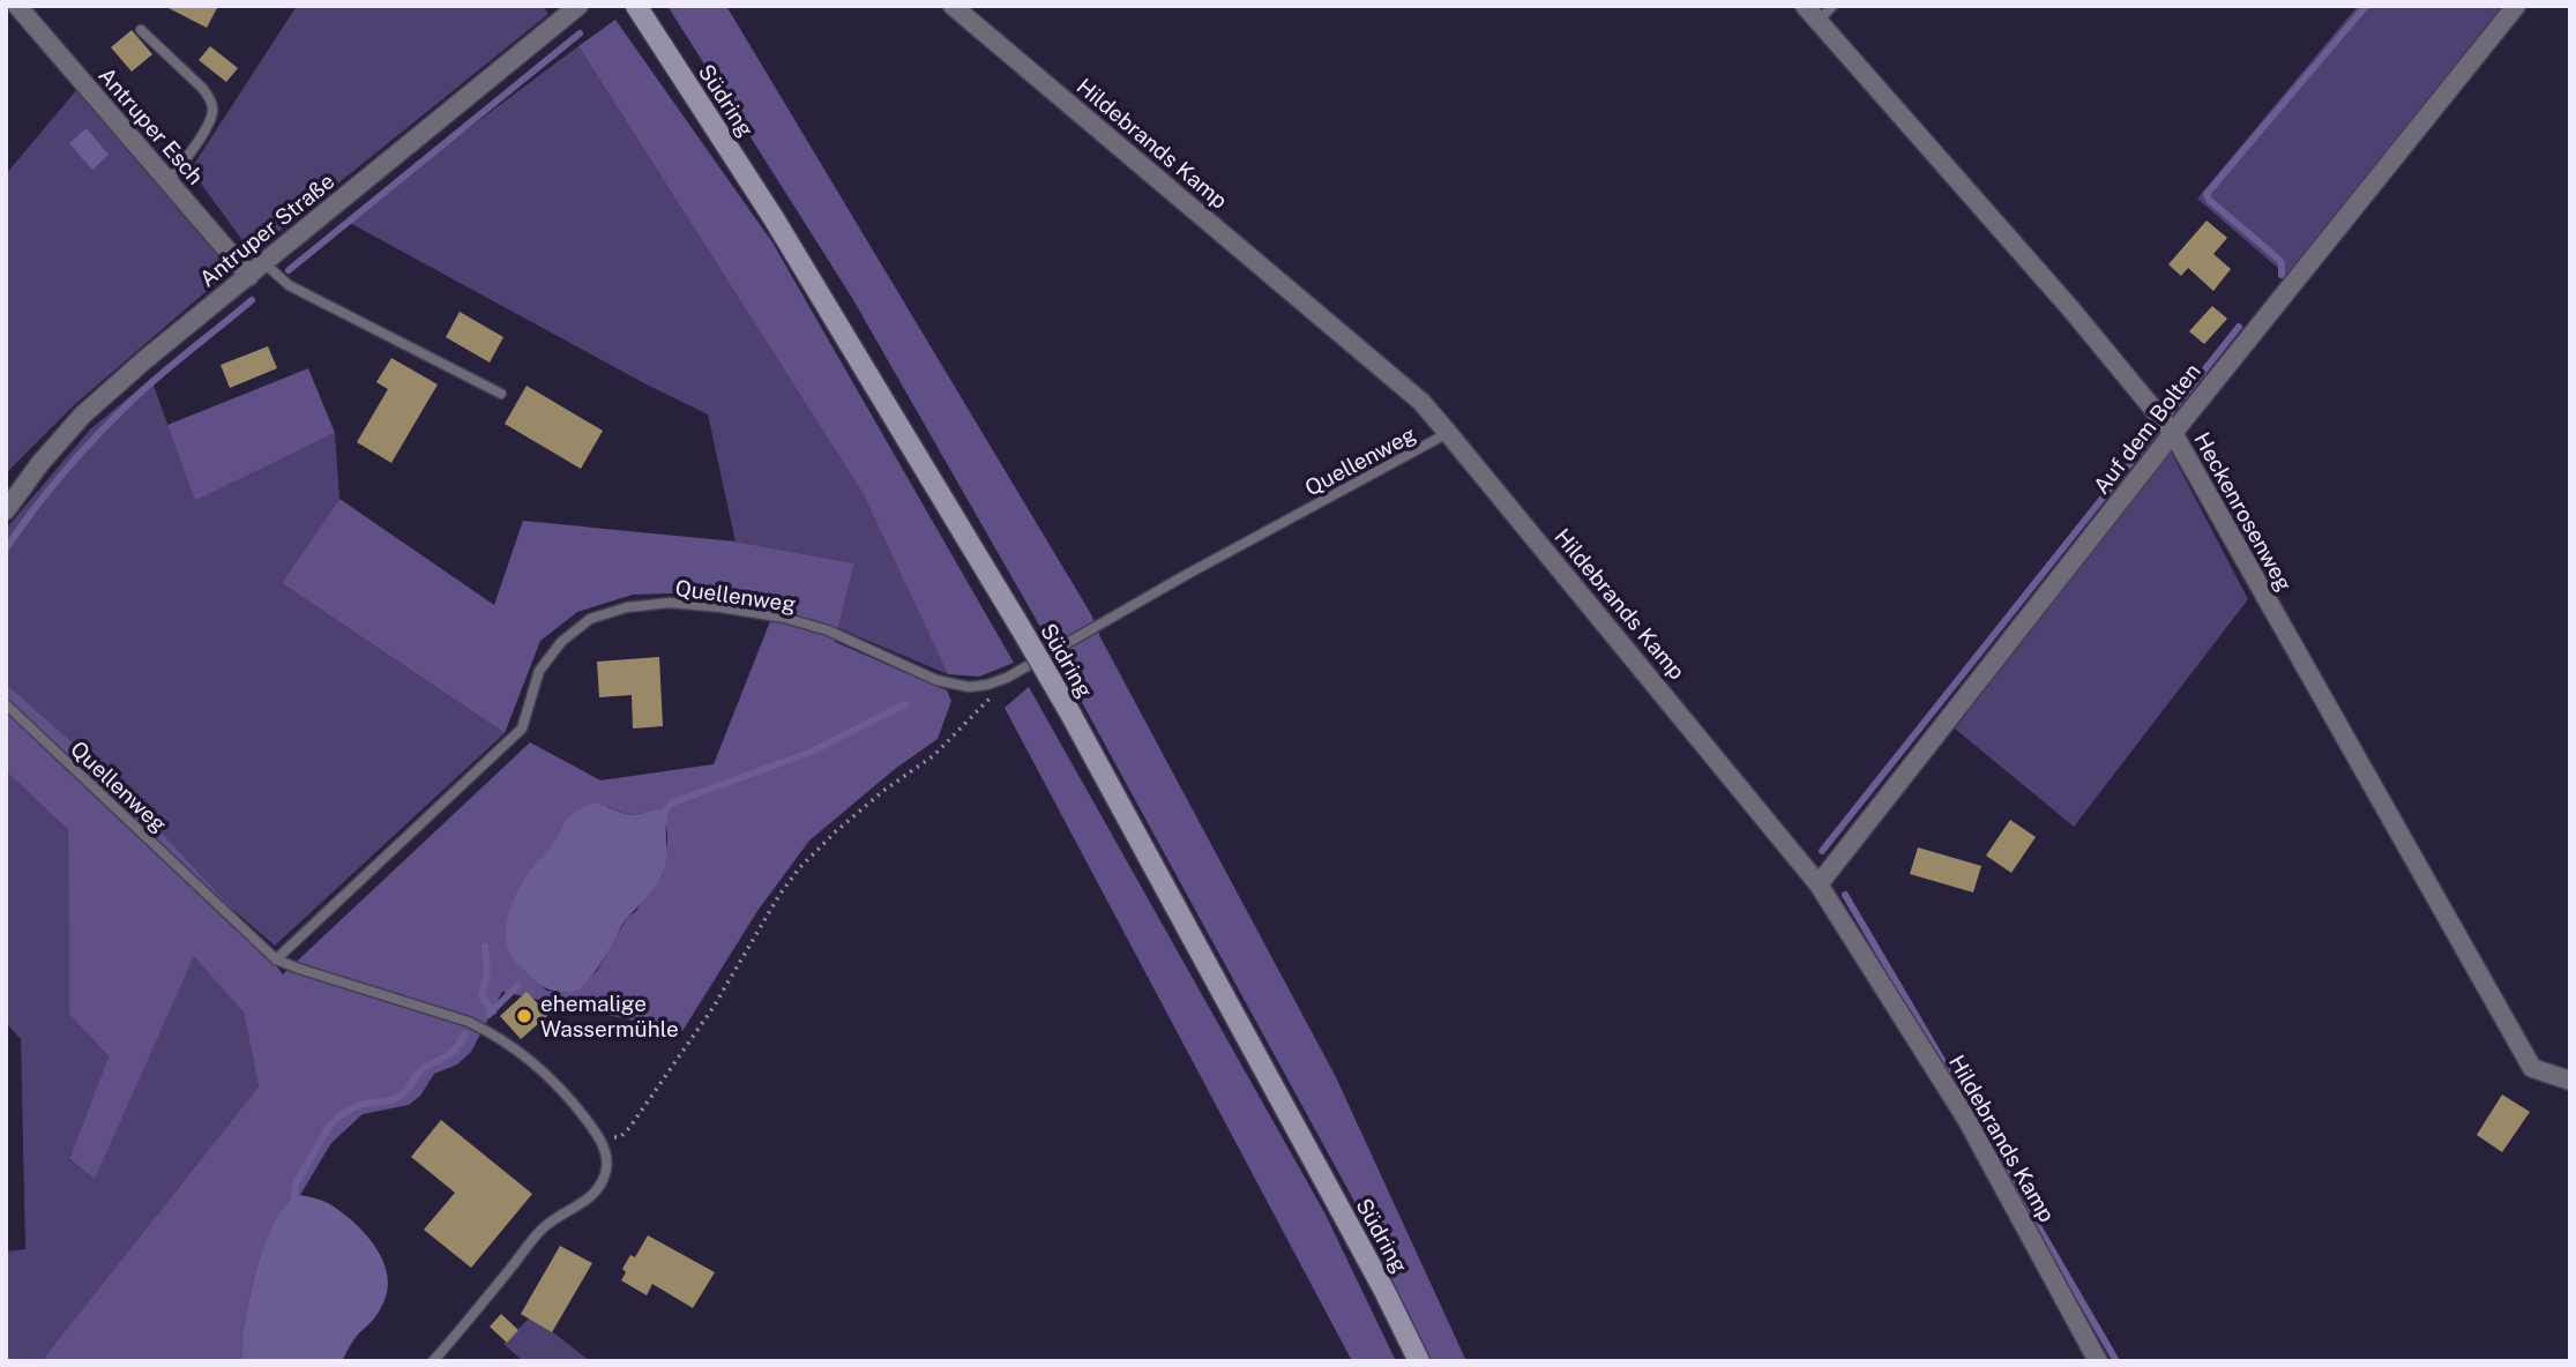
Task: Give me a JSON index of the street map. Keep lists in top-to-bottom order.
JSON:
{
  "streets": {
    "main road": ["Südring"],
    "street": [
      "Antruper Esch",
      "Hildebrands Kamp",
      "Antruper Straße",
      "Auf dem Bolten",
      "Heckenrosenweg"
    ],
    "lane": ["Quellenweg"]
  },
  "crossings": [
    ["Antruper Esch", "Antruper Straße"],
    ["Hildebrands Kamp", "Auf dem Bolten"],
    ["Hildebrands Kamp", "Quellenweg"],
    ["Auf dem Bolten", "Heckenrosenweg"]
  ],
  "places": ["ehemalige Wassermühle"]
}
